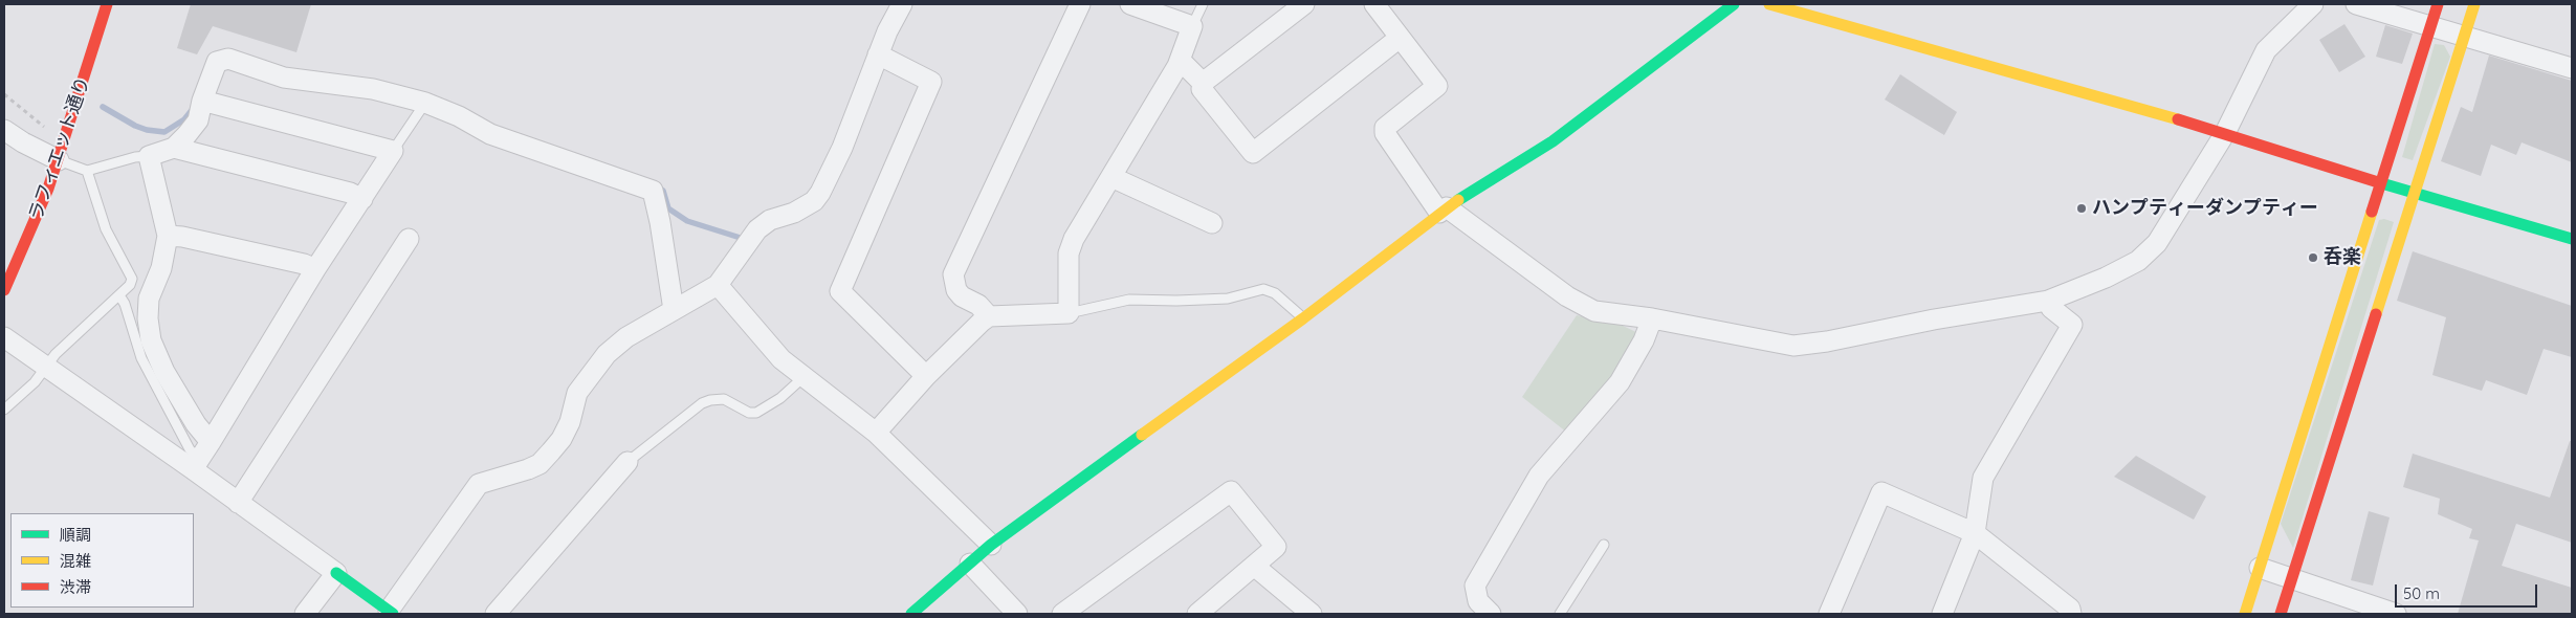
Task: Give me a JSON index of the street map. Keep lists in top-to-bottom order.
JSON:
{
  "streets": {
    "street": ["ラフィエット通り"]
  },
  "places": ["ハンプティーダンプティー", "呑楽"],
  "legend": ["順調", "混雑", "渋滞"],
  "scale_bar": "50 m"
}
